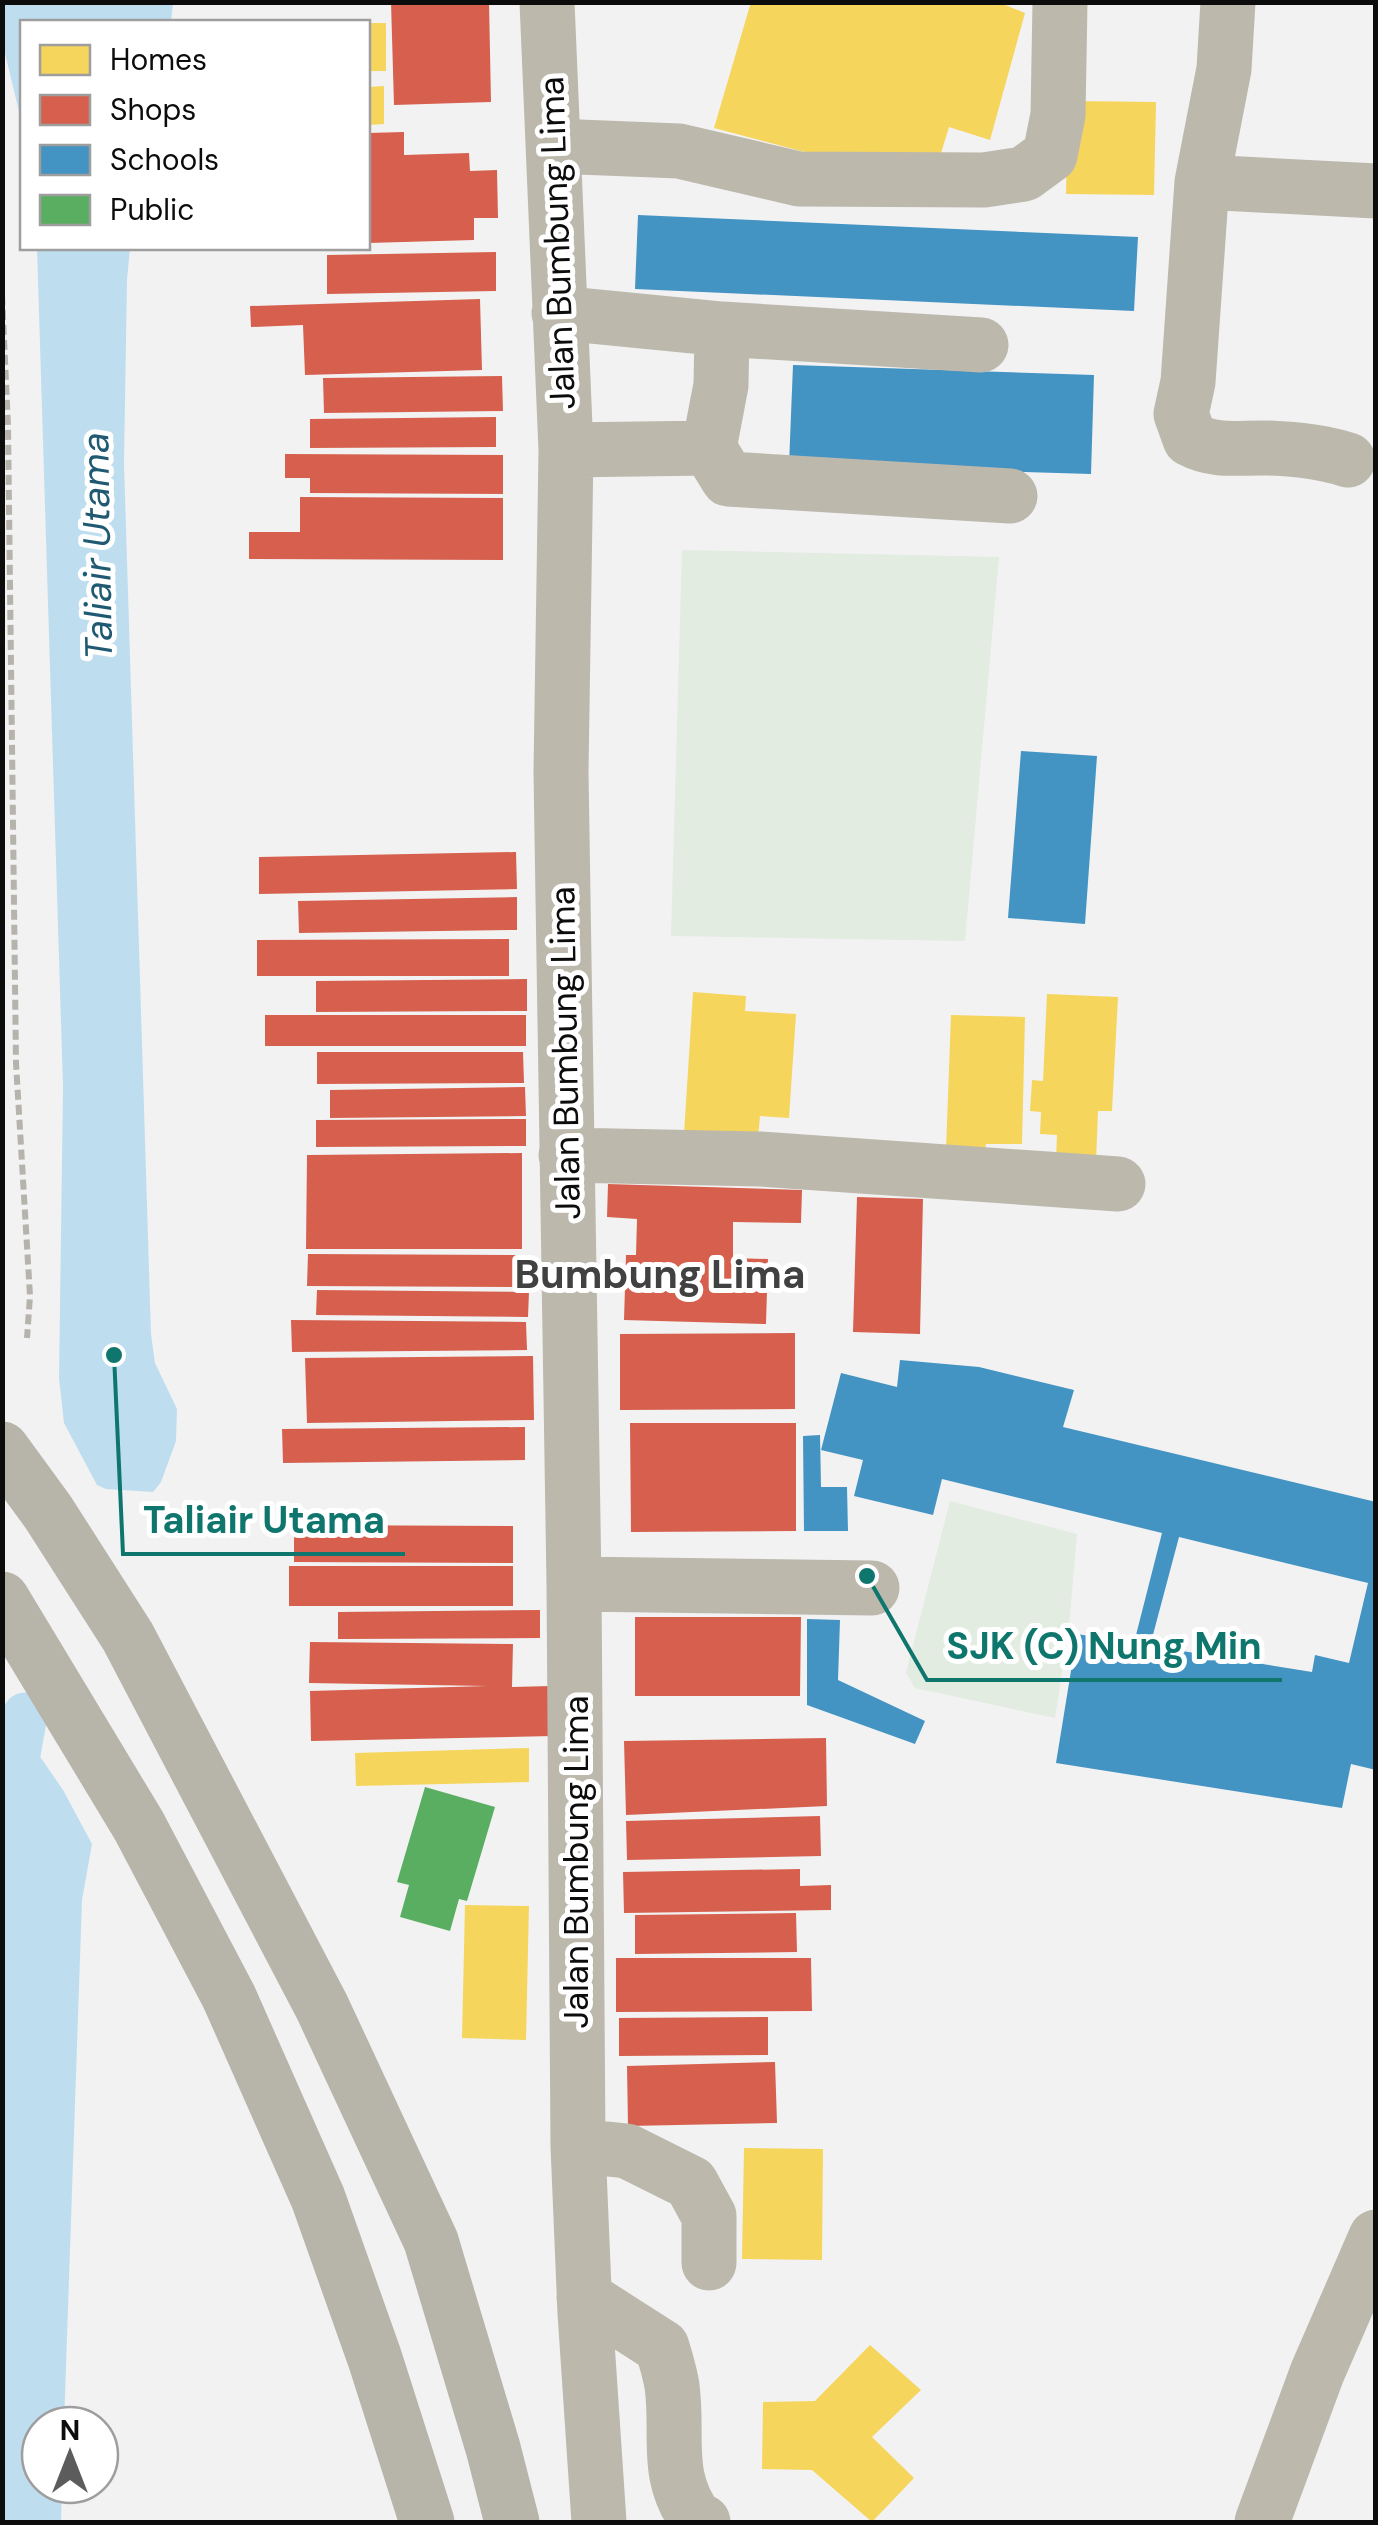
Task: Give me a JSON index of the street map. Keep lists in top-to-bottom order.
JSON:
{
  "streets": {
    "street": ["Jalan Bumbung Lima"]
  },
  "districts": ["Bumbung Lima"],
  "water": ["Taliair Utama"],
  "places": ["Taliair Utama", "SJK (C) Nung Min"],
  "legend": [
    "Homes",
    "Shops",
    "Schools",
    "Public"
  ],
  "north": "top"
}
